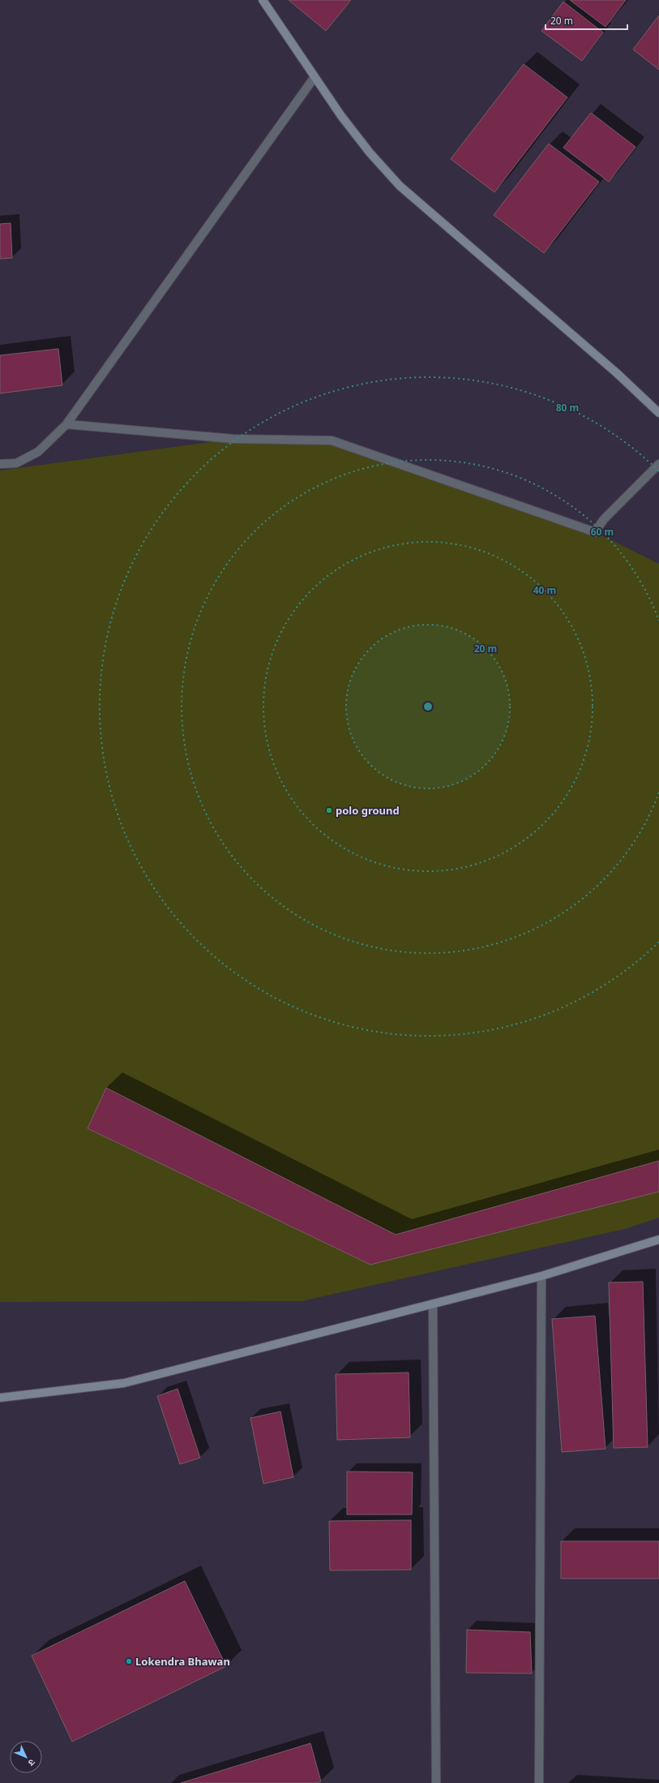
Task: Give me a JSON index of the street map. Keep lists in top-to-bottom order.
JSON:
{
  "places": ["polo ground", "Lokendra Bhawan"],
  "scale_bar": "20 m",
  "north": "bottom right",
  "rings": [
    "80 m",
    "60 m",
    "40 m",
    "20 m"
  ]
}
